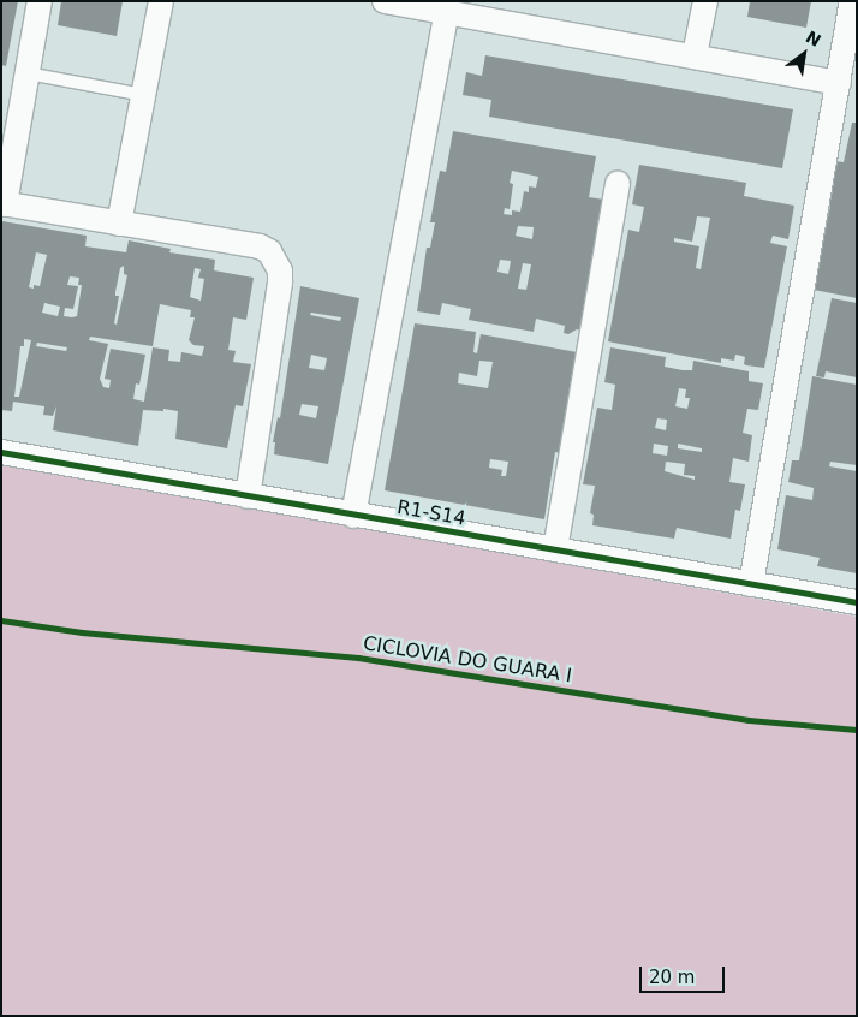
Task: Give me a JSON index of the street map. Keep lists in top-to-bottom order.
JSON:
{
  "streets": {
    "street": ["R1-S14"],
    "cycle path": ["CICLOVIA DO GUARA I"]
  },
  "scale_bar": "20 m",
  "north": "top right"
}
